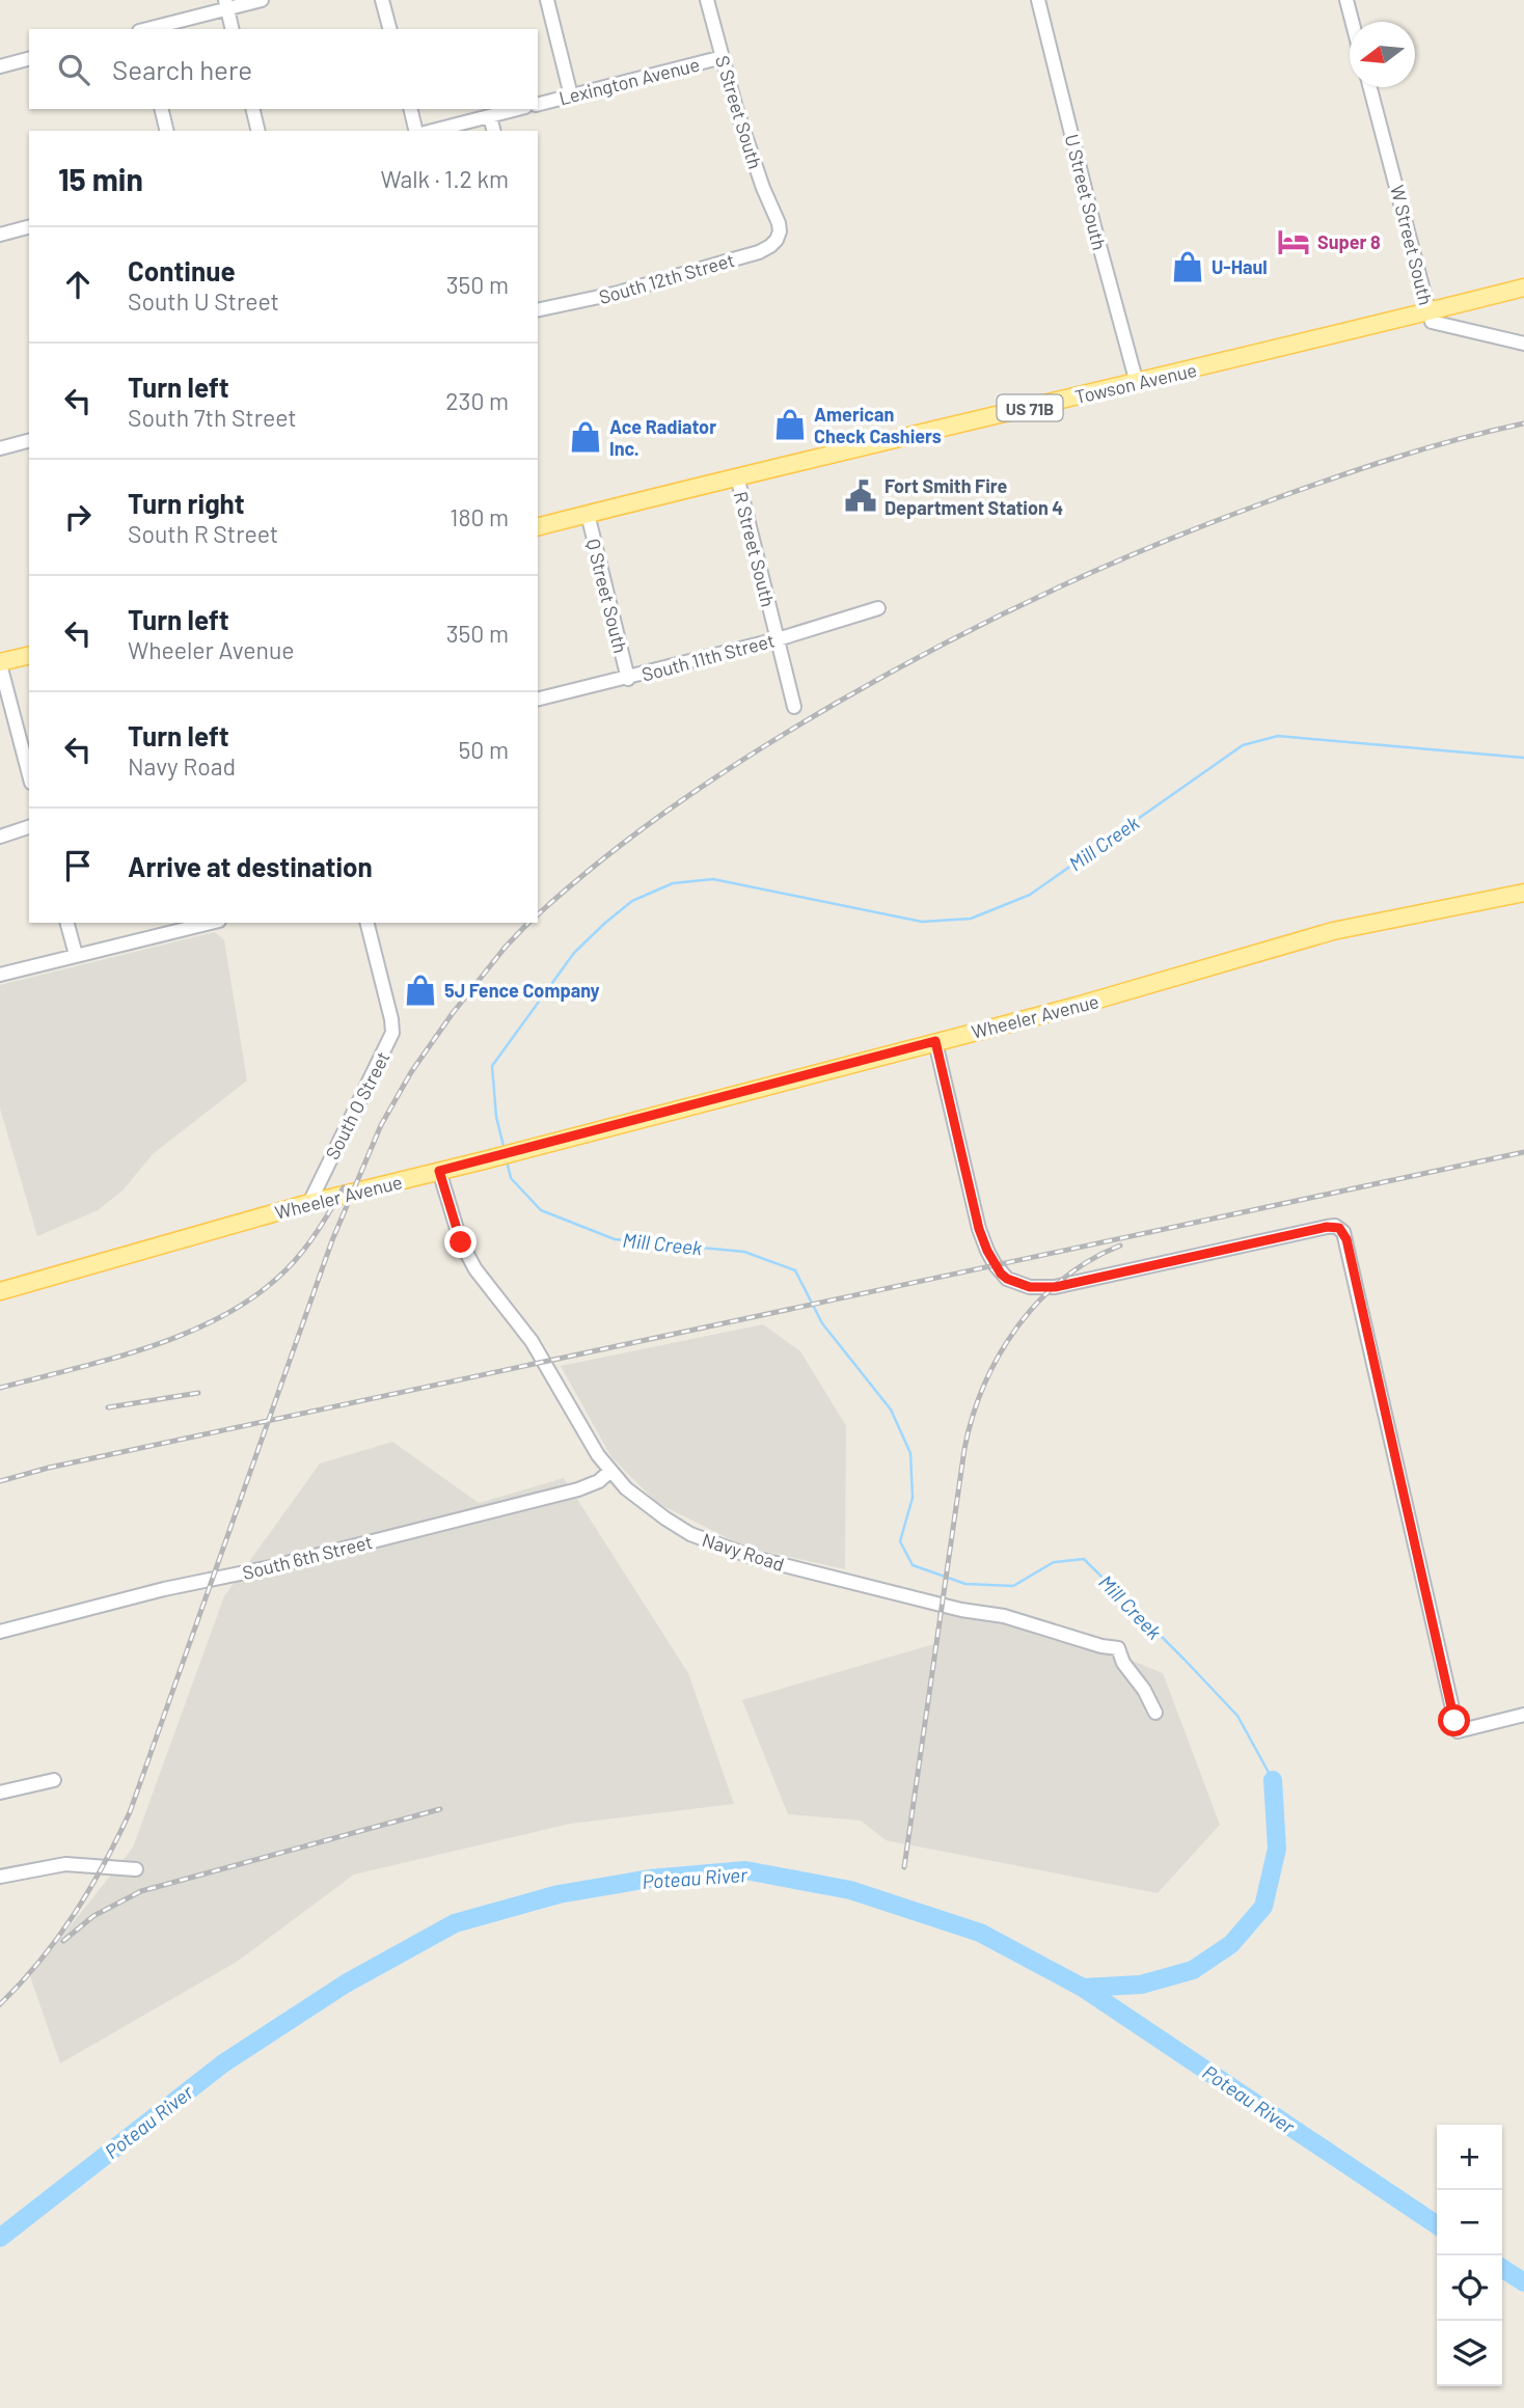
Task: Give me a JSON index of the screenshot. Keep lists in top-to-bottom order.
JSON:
{
  "streets": {
    "main road": ["Towson Avenue", "US 71B", "Wheeler Avenue"],
    "street": [
      "Lexington Avenue",
      "S Street South",
      "U Street South",
      "W Street South",
      "South 12th Street",
      "R Street South",
      "Q Street South",
      "South 11th Street",
      "South O Street",
      "Navy Road",
      "South 6th Street"
    ]
  },
  "crossings": [
    ["Lexington Avenue", "S Street South"],
    ["S Street South", "South 12th Street"],
    ["U Street South", "Towson Avenue"],
    ["W Street South", "Towson Avenue"],
    ["Towson Avenue", "R Street South"],
    ["Towson Avenue", "Q Street South"],
    ["R Street South", "South 11th Street"],
    ["Q Street South", "South 11th Street"],
    ["Wheeler Avenue", "South O Street"],
    ["Wheeler Avenue", "Navy Road"],
    ["Navy Road", "South 6th Street"]
  ],
  "water": ["Mill Creek", "Poteau River"],
  "places": {
    "hotel": ["Super 8"],
    "shop": [
      "U-Haul",
      "American Check Cashiers",
      "Ace Radiator Inc.",
      "5J Fence Company"
    ],
    "public building": ["Fort Smith Fire Department Station 4"]
  },
  "north": "left",
  "page": {
    "search": "Search here",
    "heading": ["15 min", "Walk · 1.2 km"],
    "list": [
      ["Continue", "South U Street", "350 m"],
      ["Turn left", "South 7th Street", "230 m"],
      ["Turn right", "South R Street", "180 m"],
      ["Turn left", "Wheeler Avenue", "350 m"],
      ["Turn left", "Navy Road", "50 m"],
      "Arrive at destination"
    ],
    "map_buttons": ["+", "−"]
  }
}
